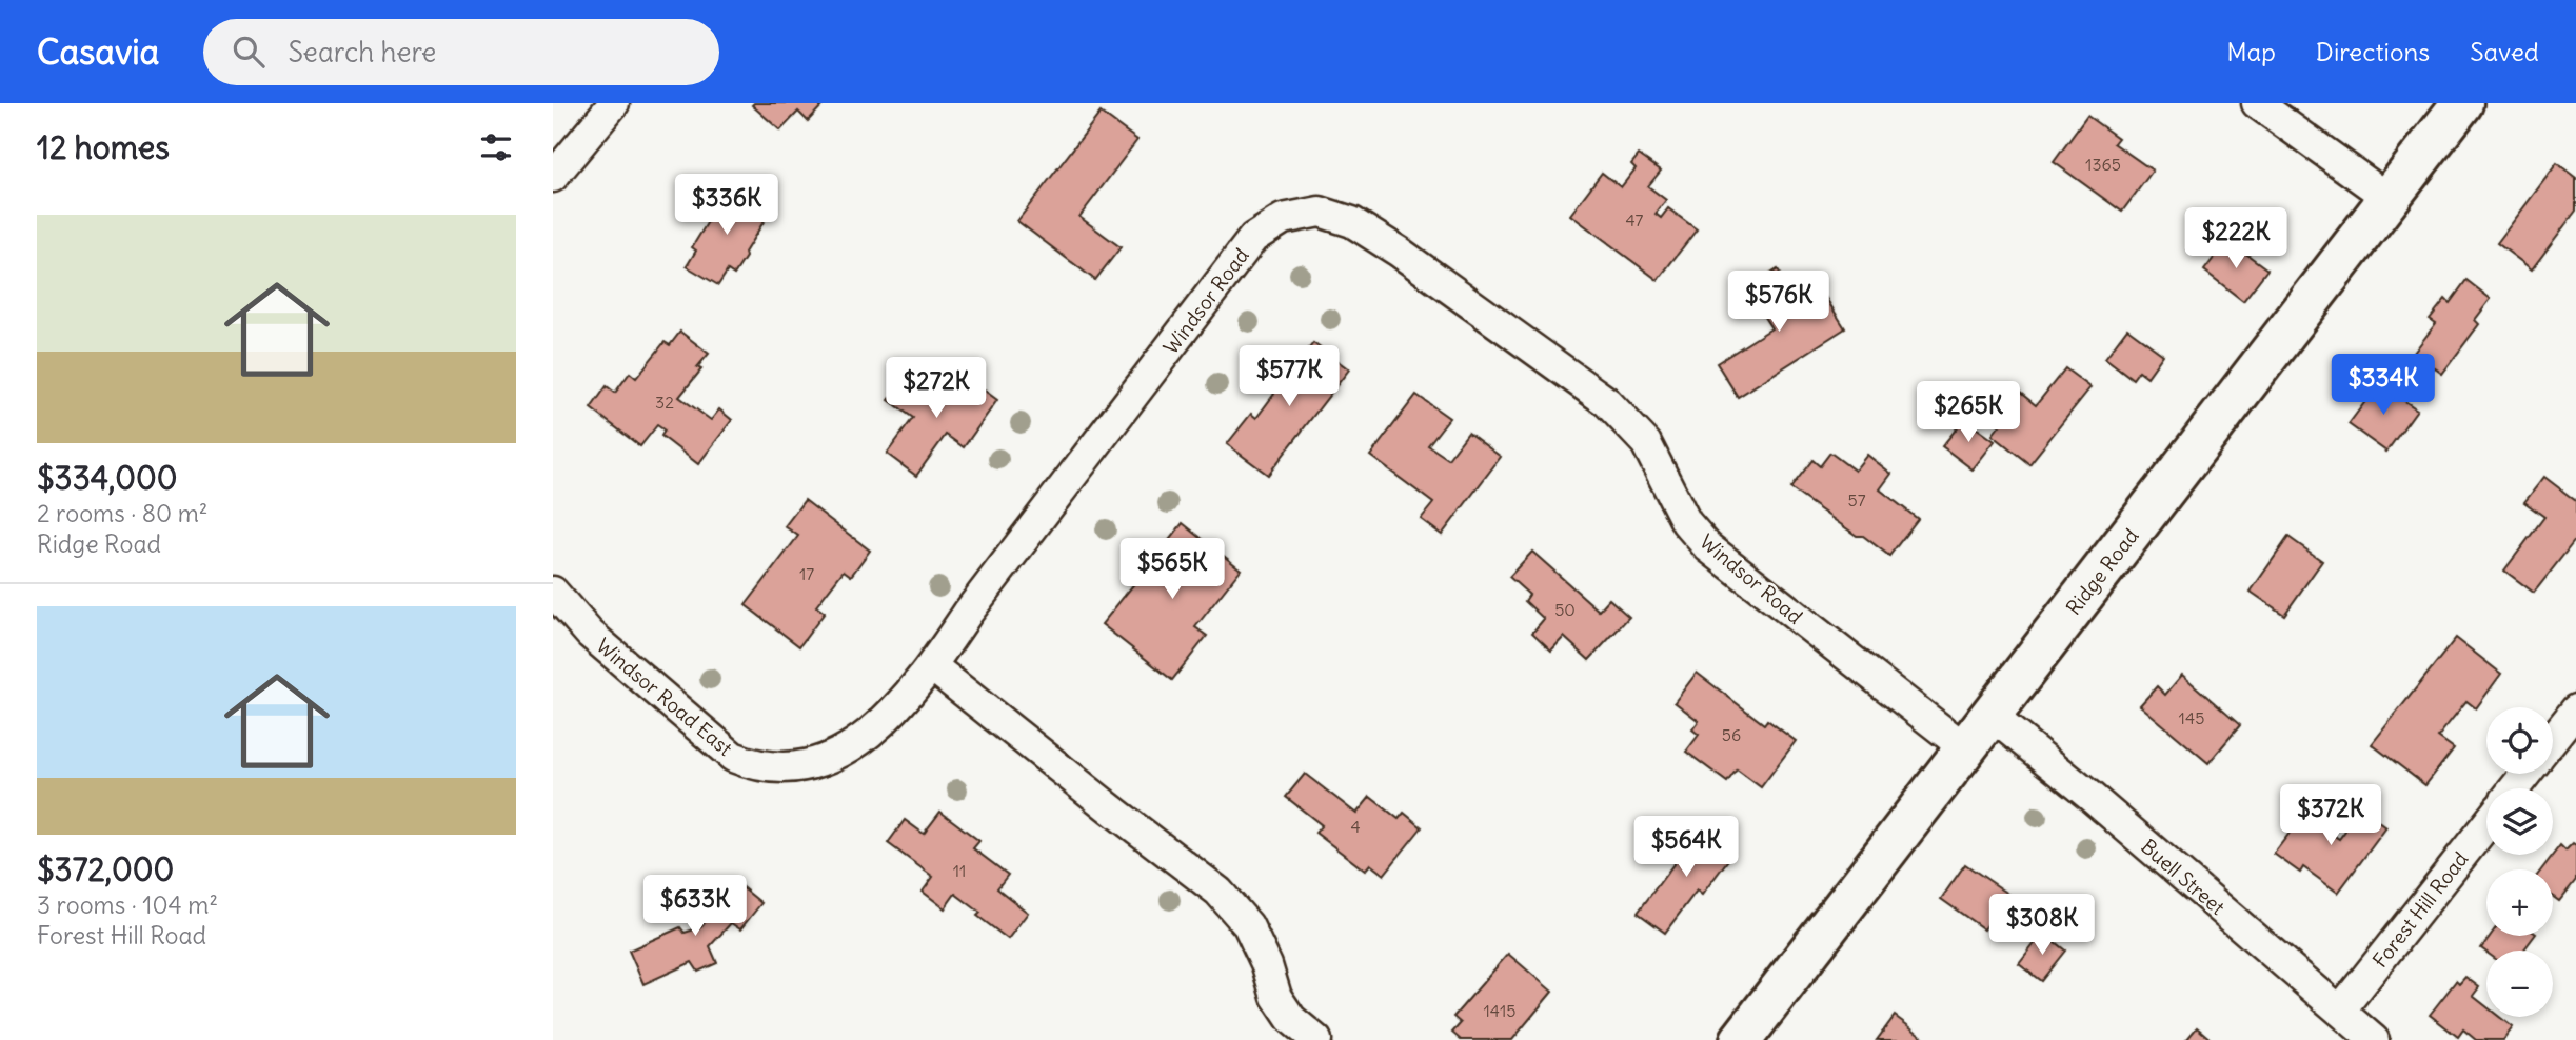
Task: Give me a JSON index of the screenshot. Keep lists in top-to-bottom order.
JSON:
{
  "streets": {
    "main road": ["Ridge Road"],
    "street": [
      "Windsor Road",
      "Windsor Road East",
      "Buell Street",
      "Forest Hill Road"
    ]
  },
  "crossings": [
    ["Windsor Road", "Ridge Road"],
    ["Windsor Road", "Windsor Road East"],
    ["Ridge Road", "Buell Street"],
    ["Buell Street", "Forest Hill Road"]
  ],
  "house_numbers": [
    "1365",
    "47",
    "32",
    "57",
    "17",
    "50",
    "145",
    "56",
    "4",
    "11",
    "1415"
  ],
  "page": {
    "header": "Casavia",
    "search": "Search here",
    "nav": ["Map", "Directions", "Saved"],
    "heading": "12 homes",
    "price": [
      "$336K",
      "$222K",
      "$576K",
      "$577K",
      "$334K",
      "$272K",
      "$265K",
      "$565K",
      "$372K",
      "$564K",
      "$633K",
      "$308K"
    ],
    "list": [
      {
        "name": "$334,000",
        "note": "2 rooms · 80 m² · Ridge Road"
      },
      {
        "name": "$372,000",
        "note": "3 rooms · 104 m² · Forest Hill Road"
      }
    ],
    "map_buttons": ["+", "−"]
  }
}
